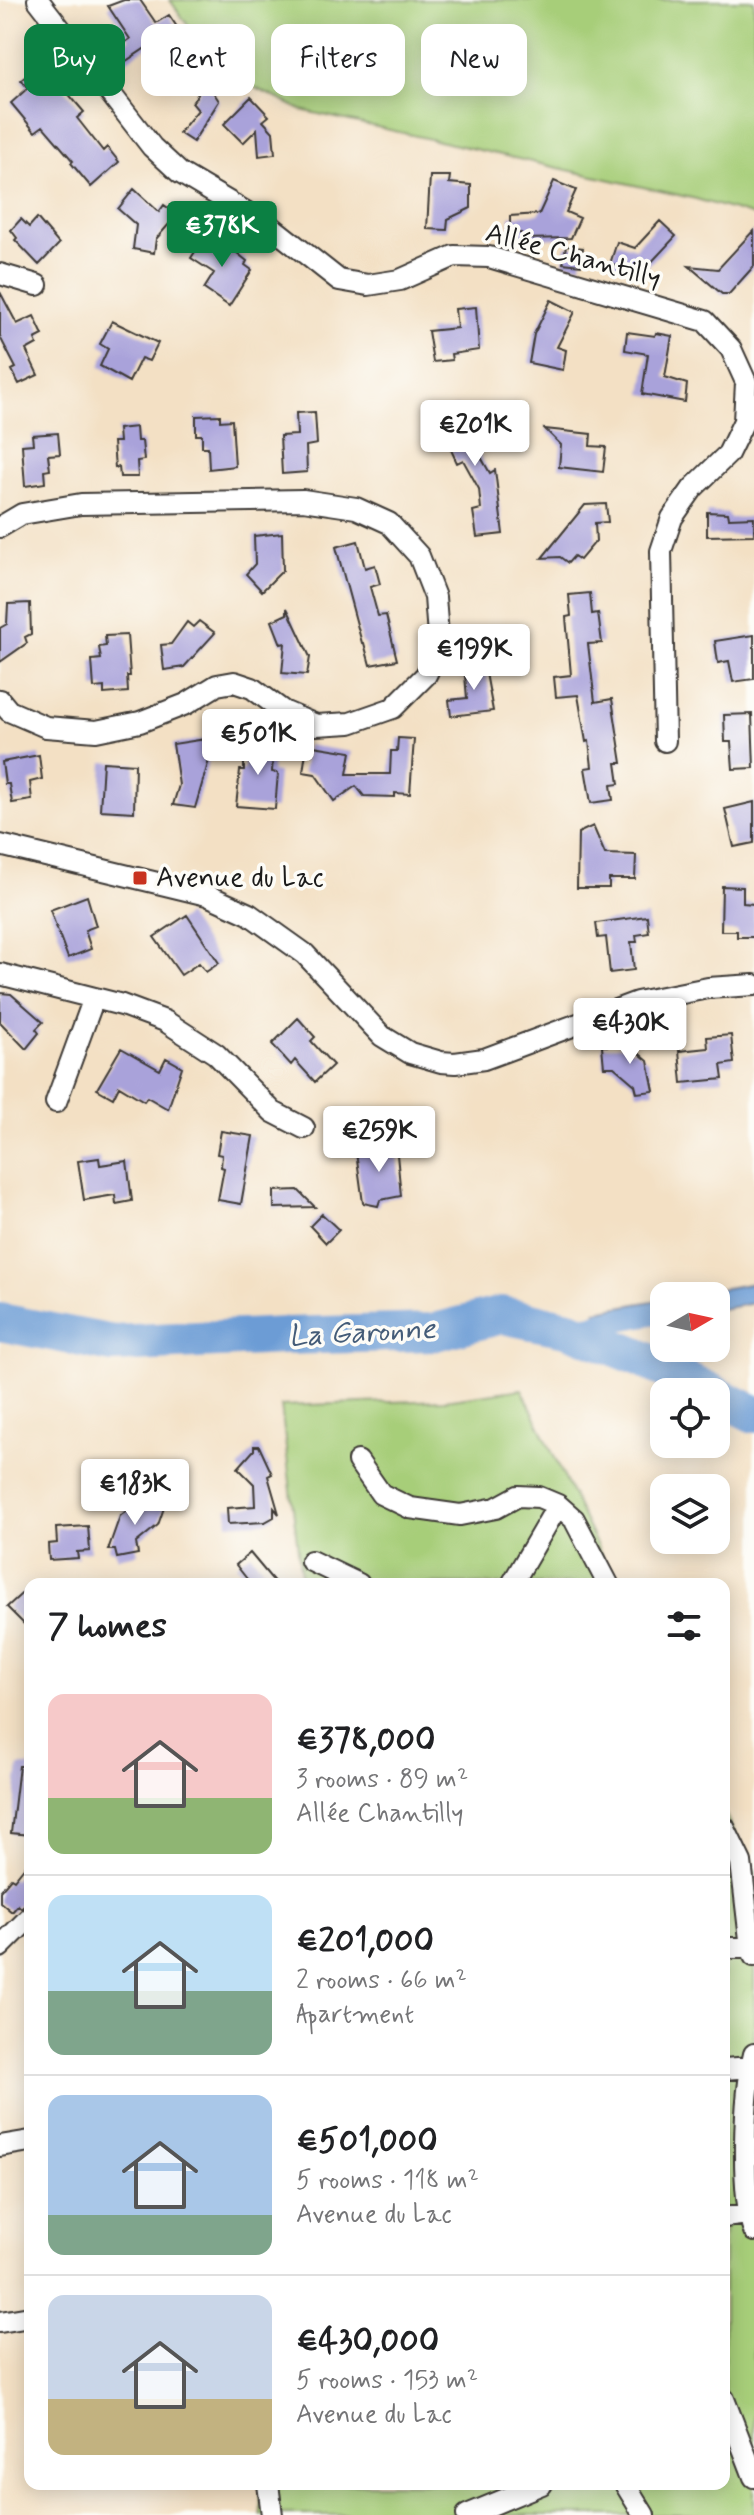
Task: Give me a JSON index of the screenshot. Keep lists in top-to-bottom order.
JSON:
{
  "streets": {
    "street": ["Allée Chantilly"]
  },
  "water": ["La Garonne"],
  "places": {
    "transit": ["Avenue du Lac"]
  },
  "north": "right",
  "page": {
    "chip": [
      "Buy",
      "Rent",
      "Filters",
      "New"
    ],
    "price": [
      "€378K",
      "€201K",
      "€199K",
      "€501K",
      "€430K",
      "€259K",
      "€183K"
    ],
    "heading": "7 homes",
    "list": [
      {
        "name": "€378,000",
        "note": "3 rooms · 89 m² · Allée Chantilly"
      },
      {
        "name": "€201,000",
        "note": "2 rooms · 66 m² · Apartment"
      },
      {
        "name": "€501,000",
        "note": "5 rooms · 118 m² · Avenue du Lac"
      },
      {
        "name": "€430,000",
        "note": "5 rooms · 153 m² · Avenue du Lac"
      }
    ]
  }
}
